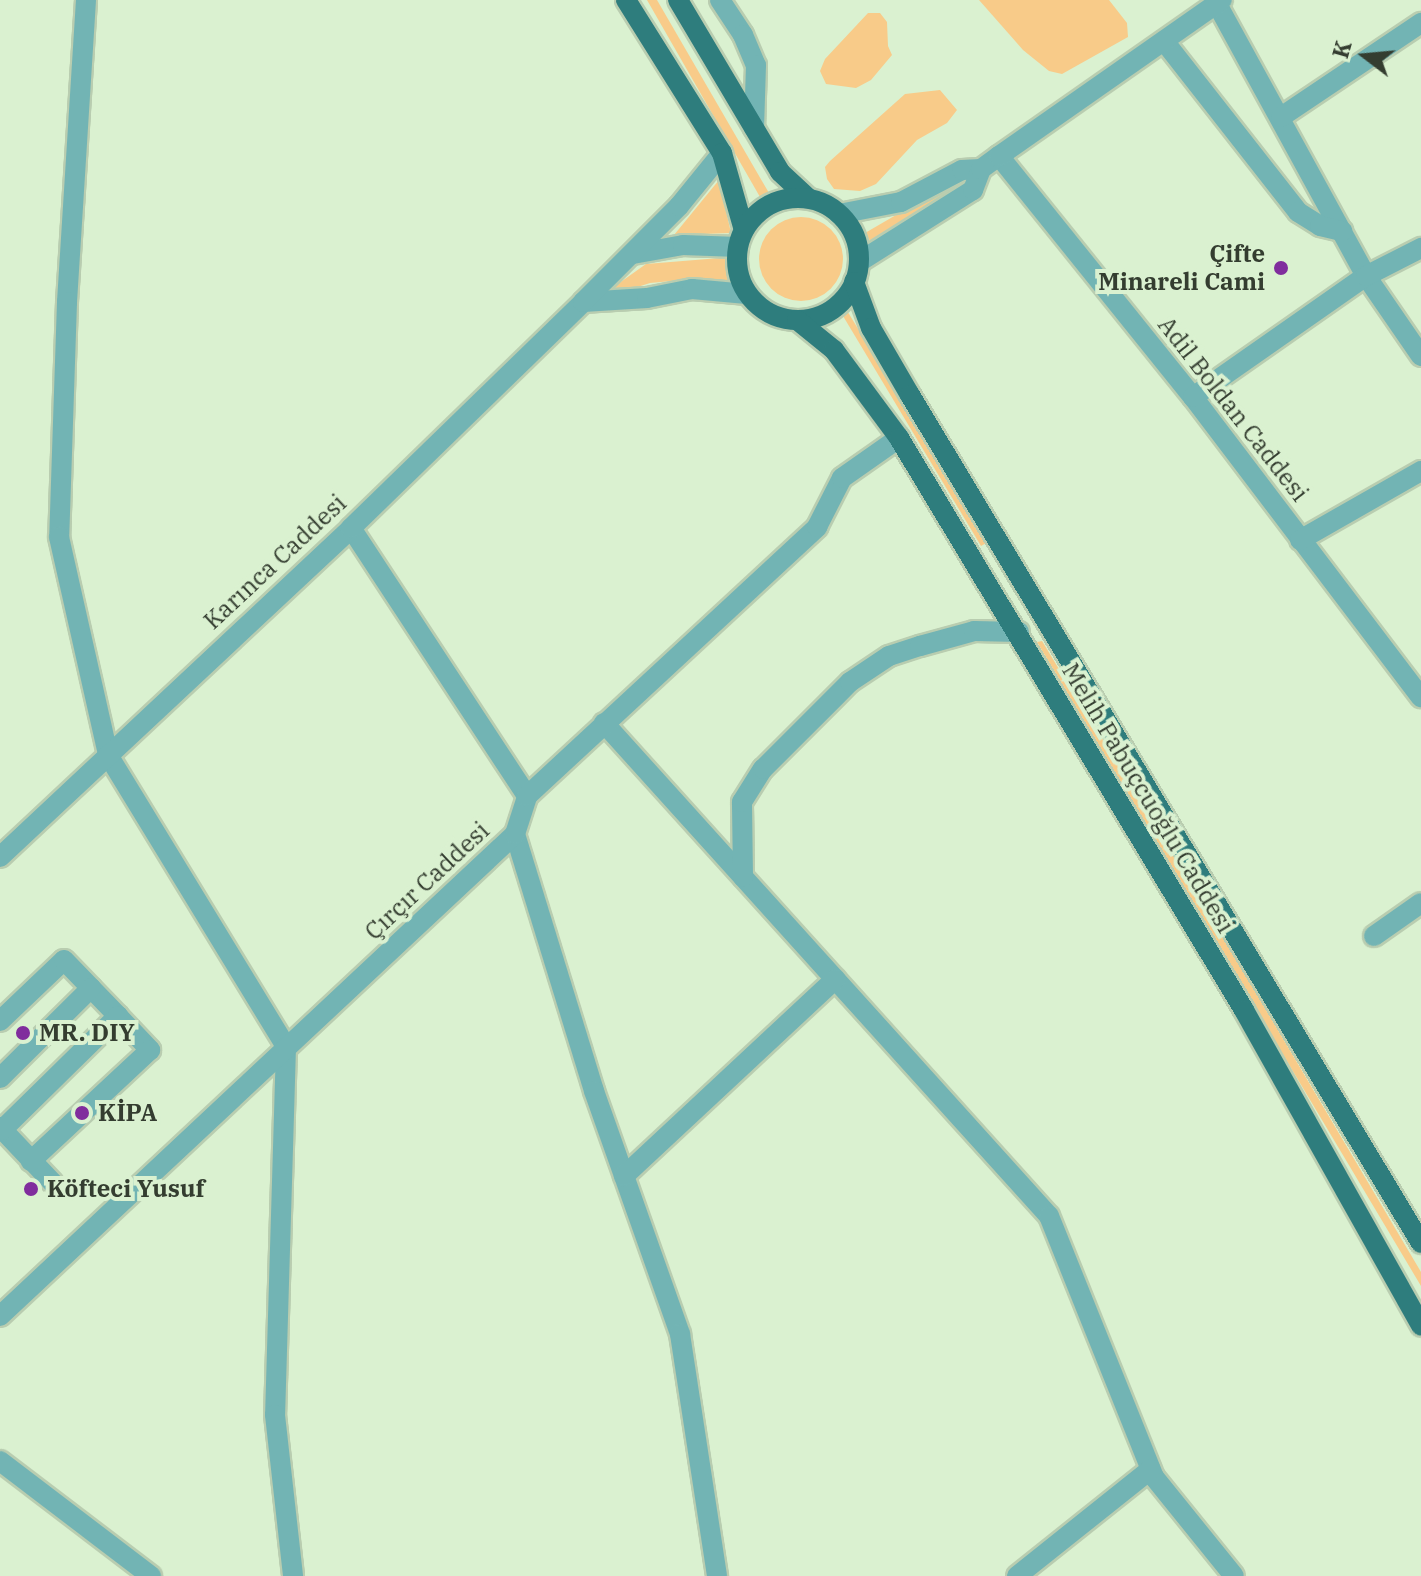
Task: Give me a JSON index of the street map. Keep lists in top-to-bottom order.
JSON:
{
  "streets": {
    "main road": ["Melih Pabuçcuoğlu Caddesi"],
    "street": ["Adil Boldan Caddesi", "Karınca Caddesi", "Çırçır Caddesi"]
  },
  "crossings": [
    ["Melih Pabuçcuoğlu Caddesi", "Çırçır Caddesi"]
  ],
  "places": [
    "Çifte Minareli Cami",
    "MR. DIY",
    "KİPA",
    "Köfteci Yusuf"
  ],
  "north": "left"
}
